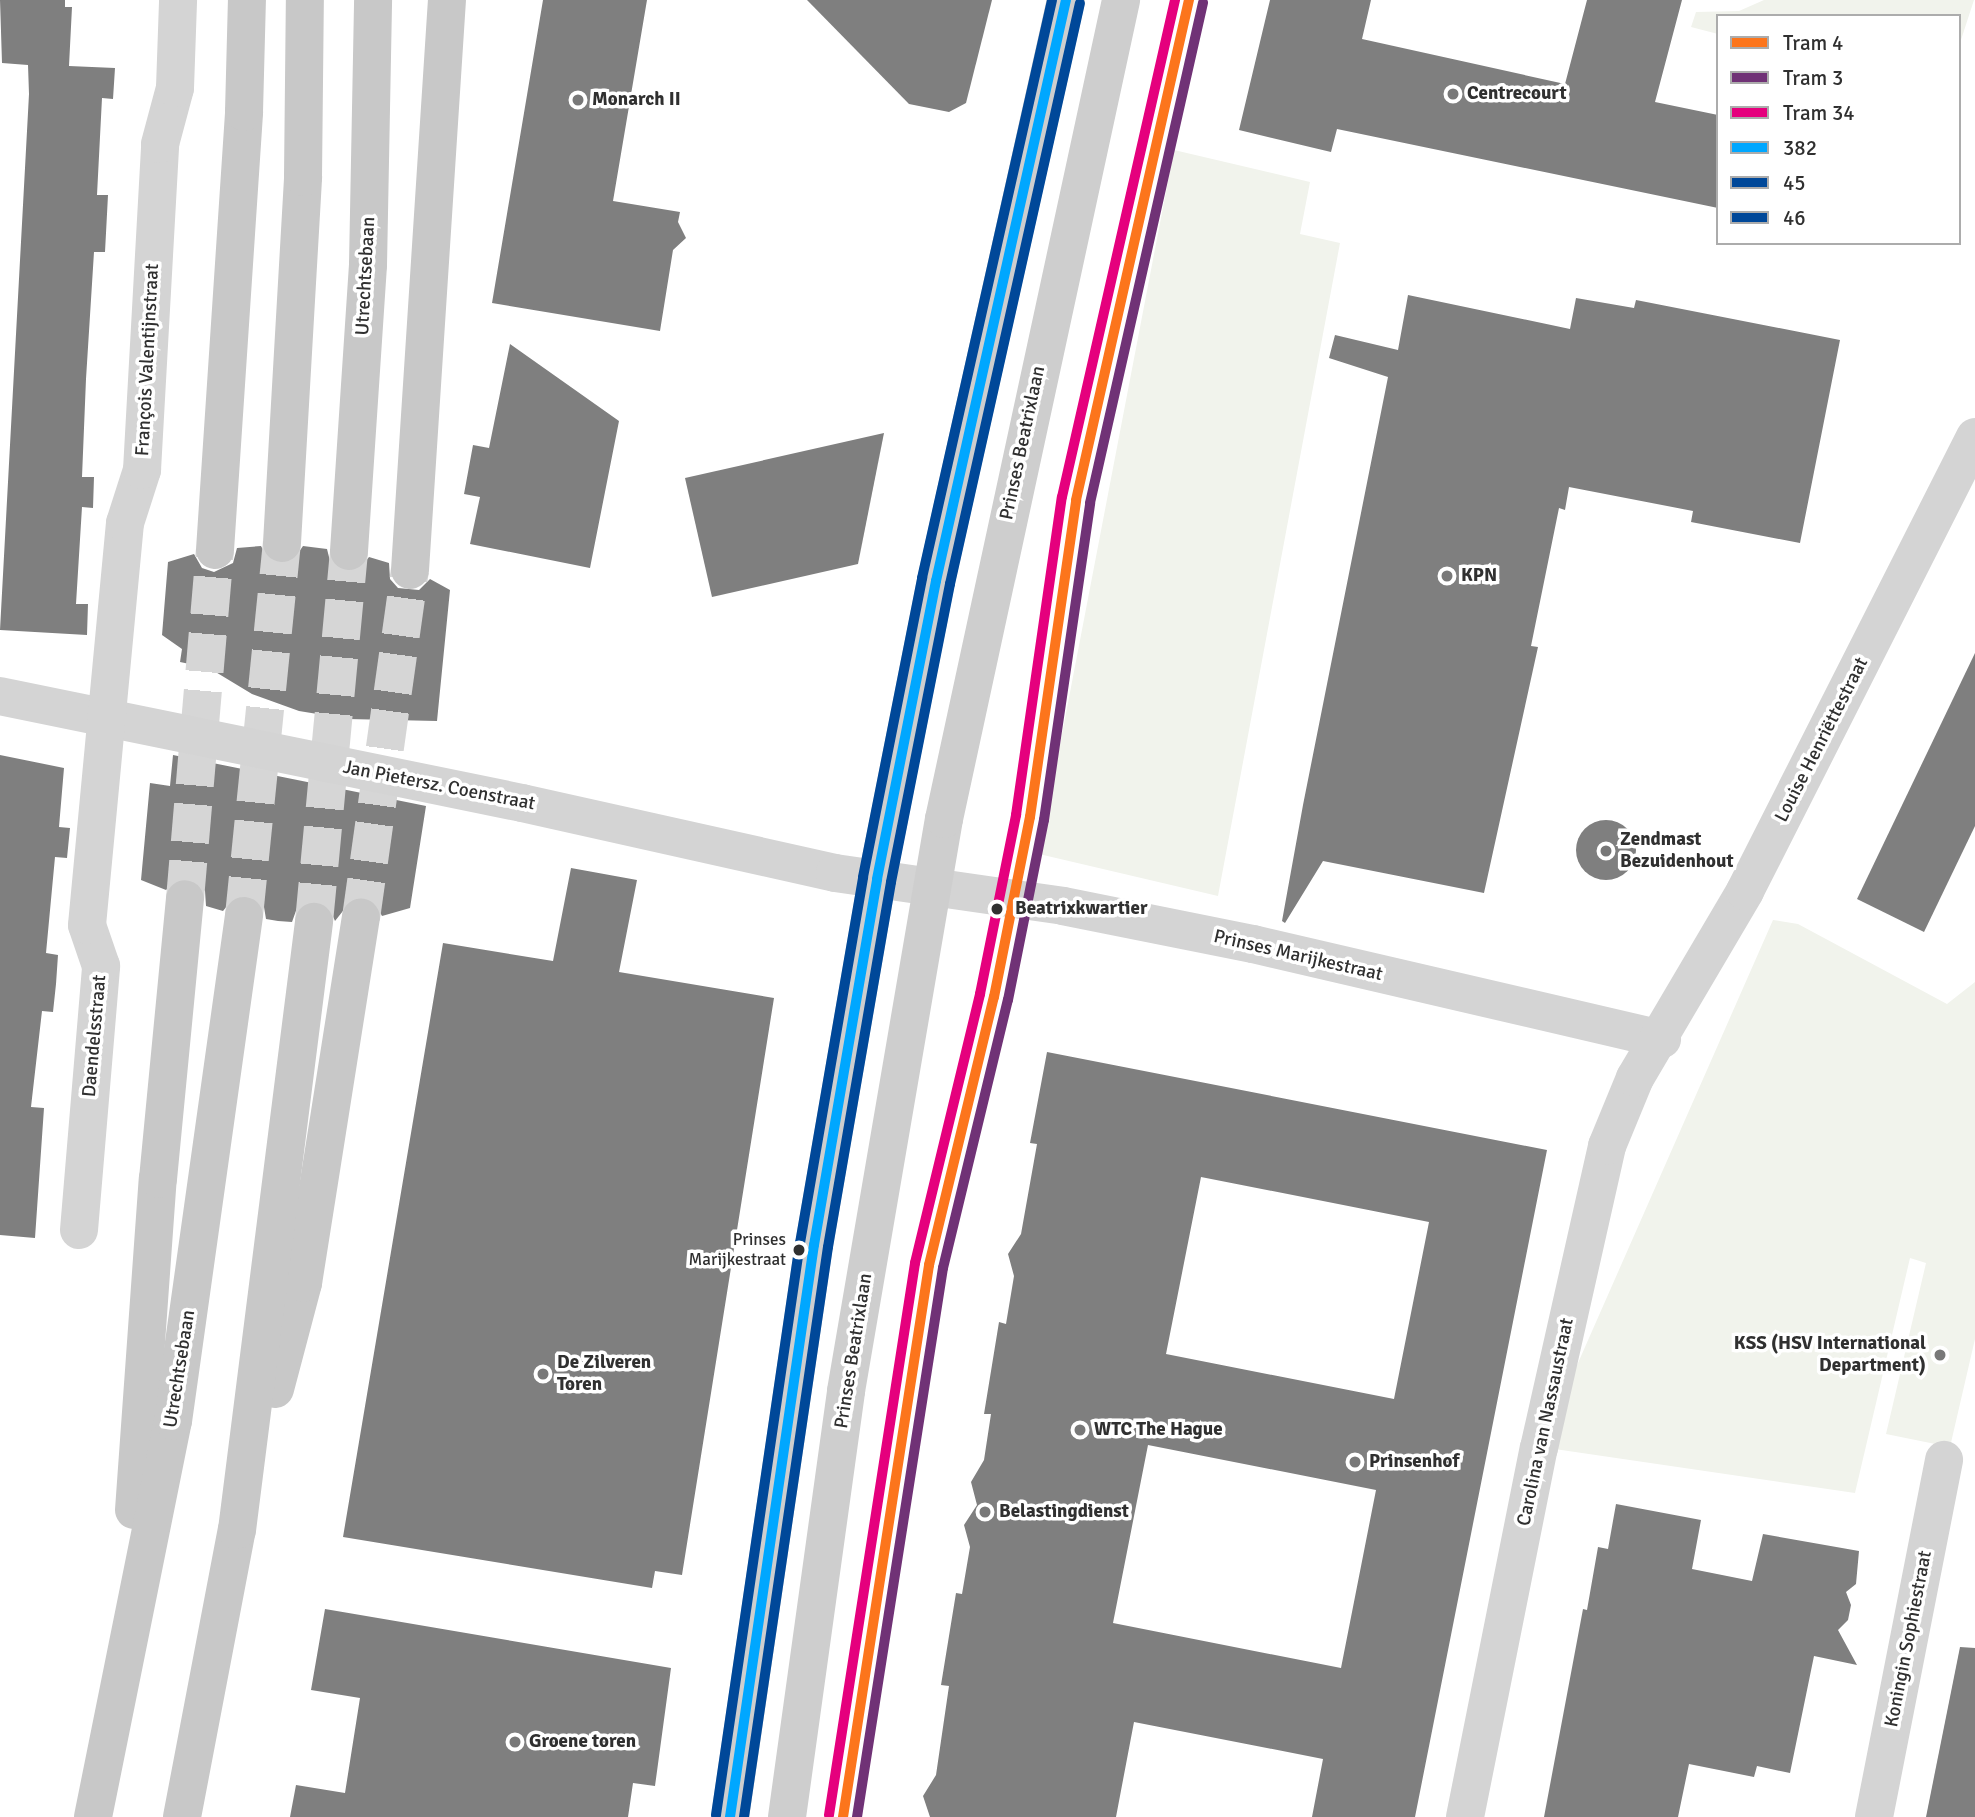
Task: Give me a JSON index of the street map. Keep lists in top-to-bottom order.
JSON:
{
  "streets": {
    "main road": ["Utrechtsebaan"],
    "street": [
      "François Valentijnstraat",
      "Prinses Beatrixlaan",
      "Louise Henriëttestraat",
      "Jan Pietersz. Coenstraat",
      "Prinses Marijkestraat",
      "Daendelsstraat",
      "Carolina van Nassaustraat",
      "Koningin Sophiestraat"
    ]
  },
  "crossings": [
    ["François Valentijnstraat", "Jan Pietersz. Coenstraat"],
    ["François Valentijnstraat", "Daendelsstraat"],
    ["Prinses Beatrixlaan", "Prinses Marijkestraat"],
    ["Louise Henriëttestraat", "Prinses Marijkestraat"],
    ["Louise Henriëttestraat", "Carolina van Nassaustraat"],
    ["Jan Pietersz. Coenstraat", "Daendelsstraat"],
    ["Prinses Marijkestraat", "Carolina van Nassaustraat"]
  ],
  "places": [
    "Centrecourt",
    "Monarch II",
    "KPN",
    "Zendmast Bezuidenhout",
    "Beatrixkwartier",
    "Prinses Marijkestraat",
    "KSS (HSV International Department)",
    "De Zilveren Toren",
    "WTC The Hague",
    "Prinsenhof",
    "Belastingdienst",
    "Groene toren"
  ],
  "lines": [
    "tram line 4",
    "tram line 34",
    "transit line 382",
    "transit line 46",
    "tram line 3",
    "transit line 45"
  ],
  "legend": [
    "Tram 4",
    "Tram 3",
    "Tram 34",
    "382",
    "45",
    "46"
  ]
}
